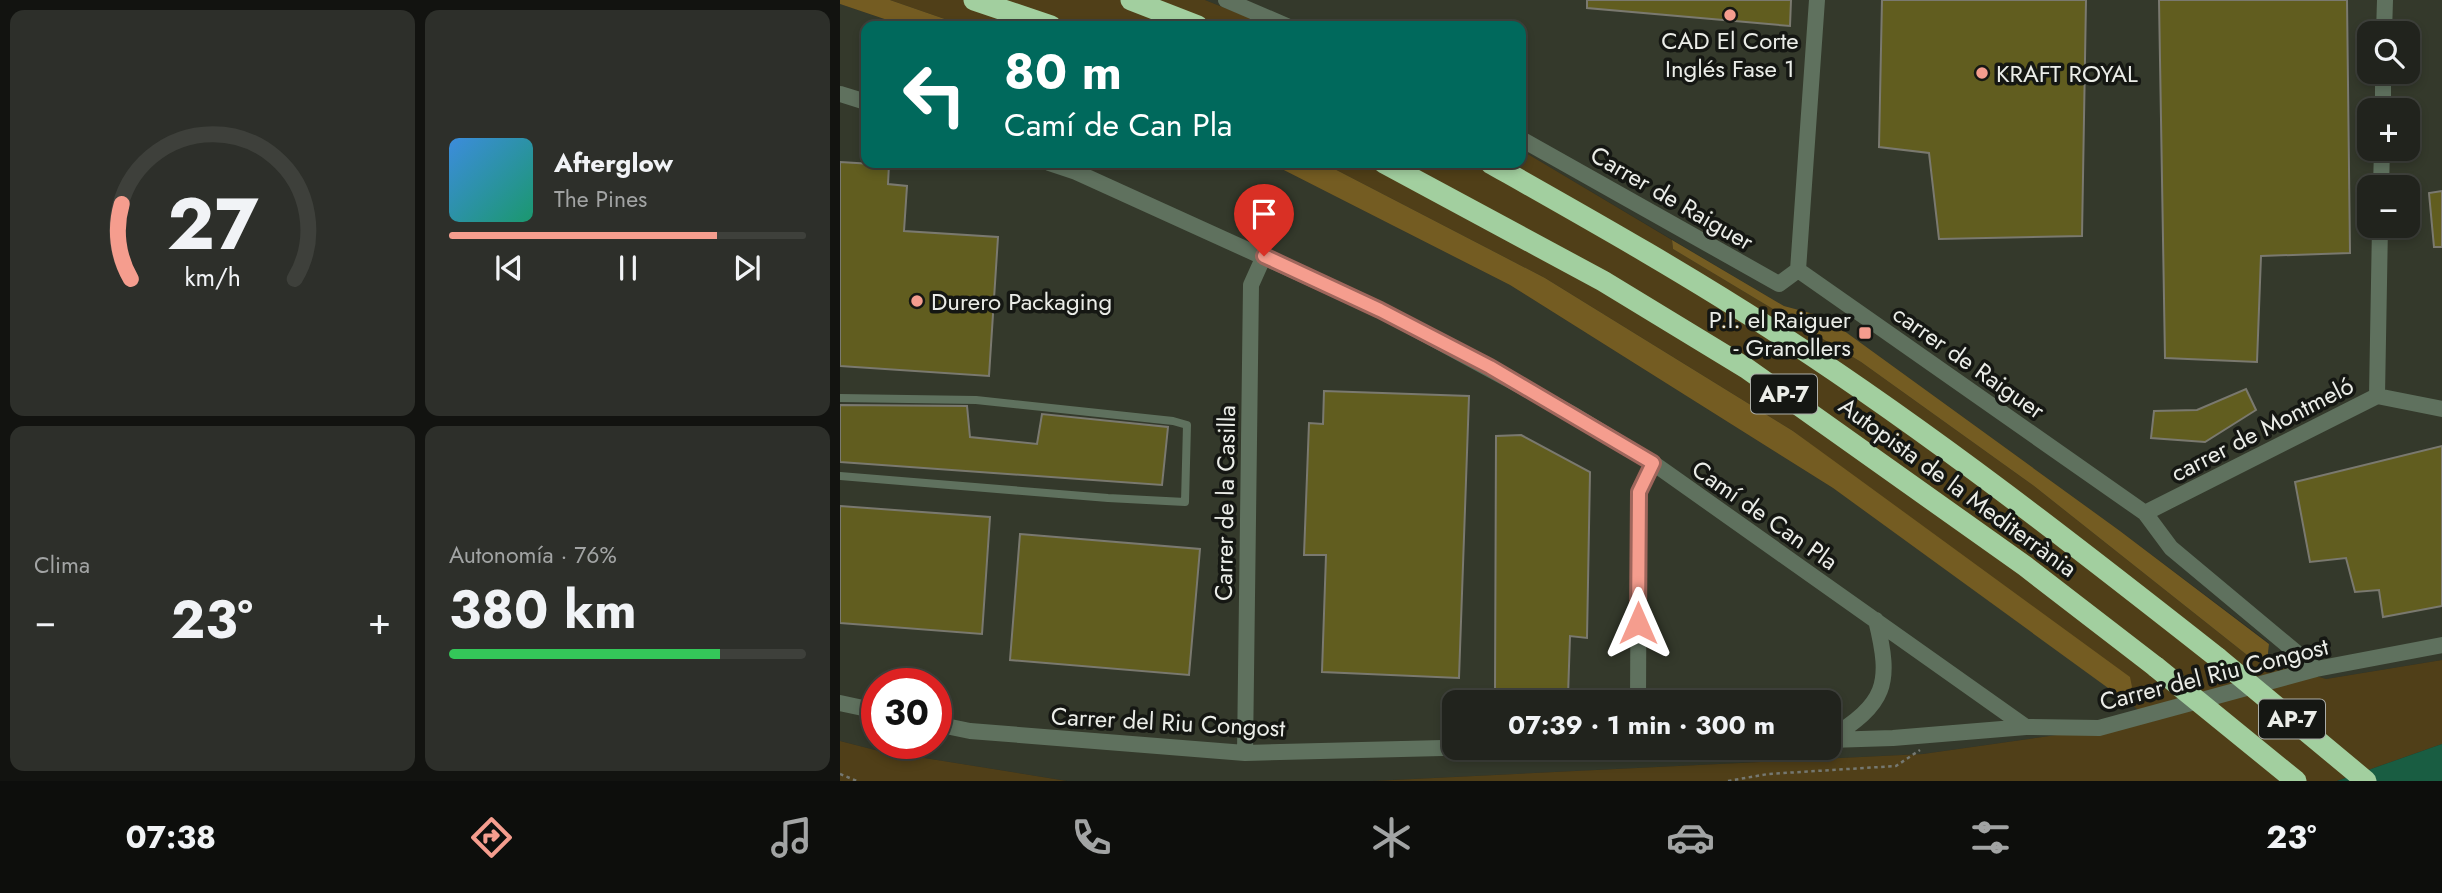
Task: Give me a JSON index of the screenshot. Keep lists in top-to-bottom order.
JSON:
{
  "streets": {
    "highway": ["AP-7", "Autopista de la Mediterrània"],
    "street": [
      "Carrer de Raiguer",
      "carrer de Raiguer",
      "carrer de Montmeló",
      "Carrer de la Casilla",
      "Camí de Can Pla",
      "Carrer del Riu Congost"
    ]
  },
  "crossings": [
    ["Carrer de Raiguer", "carrer de Raiguer"],
    ["carrer de Raiguer", "carrer de Montmeló"],
    ["carrer de Raiguer", "Carrer del Riu Congost"],
    ["Carrer de la Casilla", "Camí de Can Pla"],
    ["Carrer de la Casilla", "Carrer del Riu Congost"],
    ["Camí de Can Pla", "Carrer del Riu Congost"]
  ],
  "places": {
    "other": ["CAD El Corte Inglés Fase 1", "KRAFT ROYAL", "Durero Packaging"],
    "transit": ["P.I. el Raiguer - Granollers"]
  },
  "page": {
    "map_buttons": ["+", "−"],
    "turn": ["80 m", "Camí de Can Pla"],
    "song": ["Afterglow", "The Pines"],
    "tile": [
      "Clima",
      ["Autonomía · 76%", "380 km"]
    ],
    "heat": ["−", "23°", "+"],
    "limit": "30",
    "trip": "07:39 · 1 min · 300 m",
    "tabs": ["07:38", "23°"],
    "gauge": ["27", "km/h"]
  }
}
